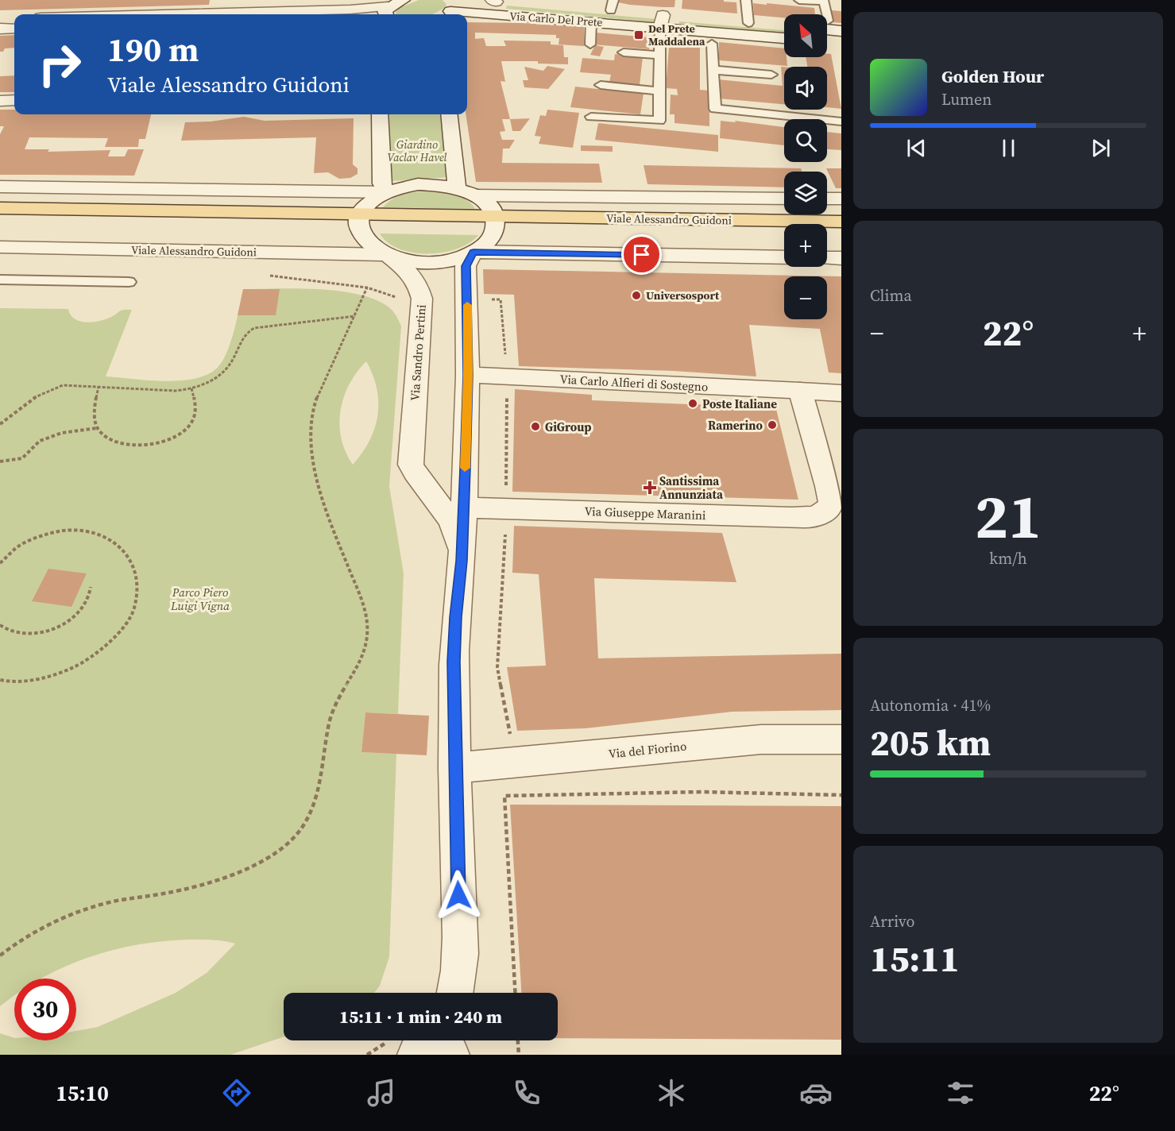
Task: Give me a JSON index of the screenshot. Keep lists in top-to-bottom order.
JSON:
{
  "streets": {
    "main road": ["Viale Alessandro Guidoni"],
    "street": [
      "Via Carlo Del Prete",
      "Via Sandro Pertini",
      "Via Carlo Alfieri di Sostegno",
      "Via Giuseppe Maranini",
      "Via del Fiorino"
    ]
  },
  "crossings": [
    ["Viale Alessandro Guidoni", "Via Sandro Pertini"],
    ["Via Carlo Alfieri di Sostegno", "Via Giuseppe Maranini"]
  ],
  "parks": ["Giardino Vaclav Havel", "Parco Piero Luigi Vigna"],
  "places": {
    "transit": ["Del Prete Maddalena"],
    "other": [
      "Universosport",
      "Poste Italiane",
      "Ramerino",
      "GiGroup"
    ],
    "health": ["Santissima Annunziata"]
  },
  "north": "top left",
  "page": {
    "map_buttons": ["+", "−"],
    "turn": ["190 m", "Viale Alessandro Guidoni"],
    "song": ["Golden Hour", "Lumen"],
    "tile": [
      "Clima",
      ["21", "km/h"],
      ["Autonomia · 41%", "205 km"],
      ["Arrivo", "15:11"]
    ],
    "heat": ["−", "22°", "+"],
    "limit": "30",
    "trip": "15:11 · 1 min · 240 m",
    "tabs": ["15:10", "22°"]
  }
}
